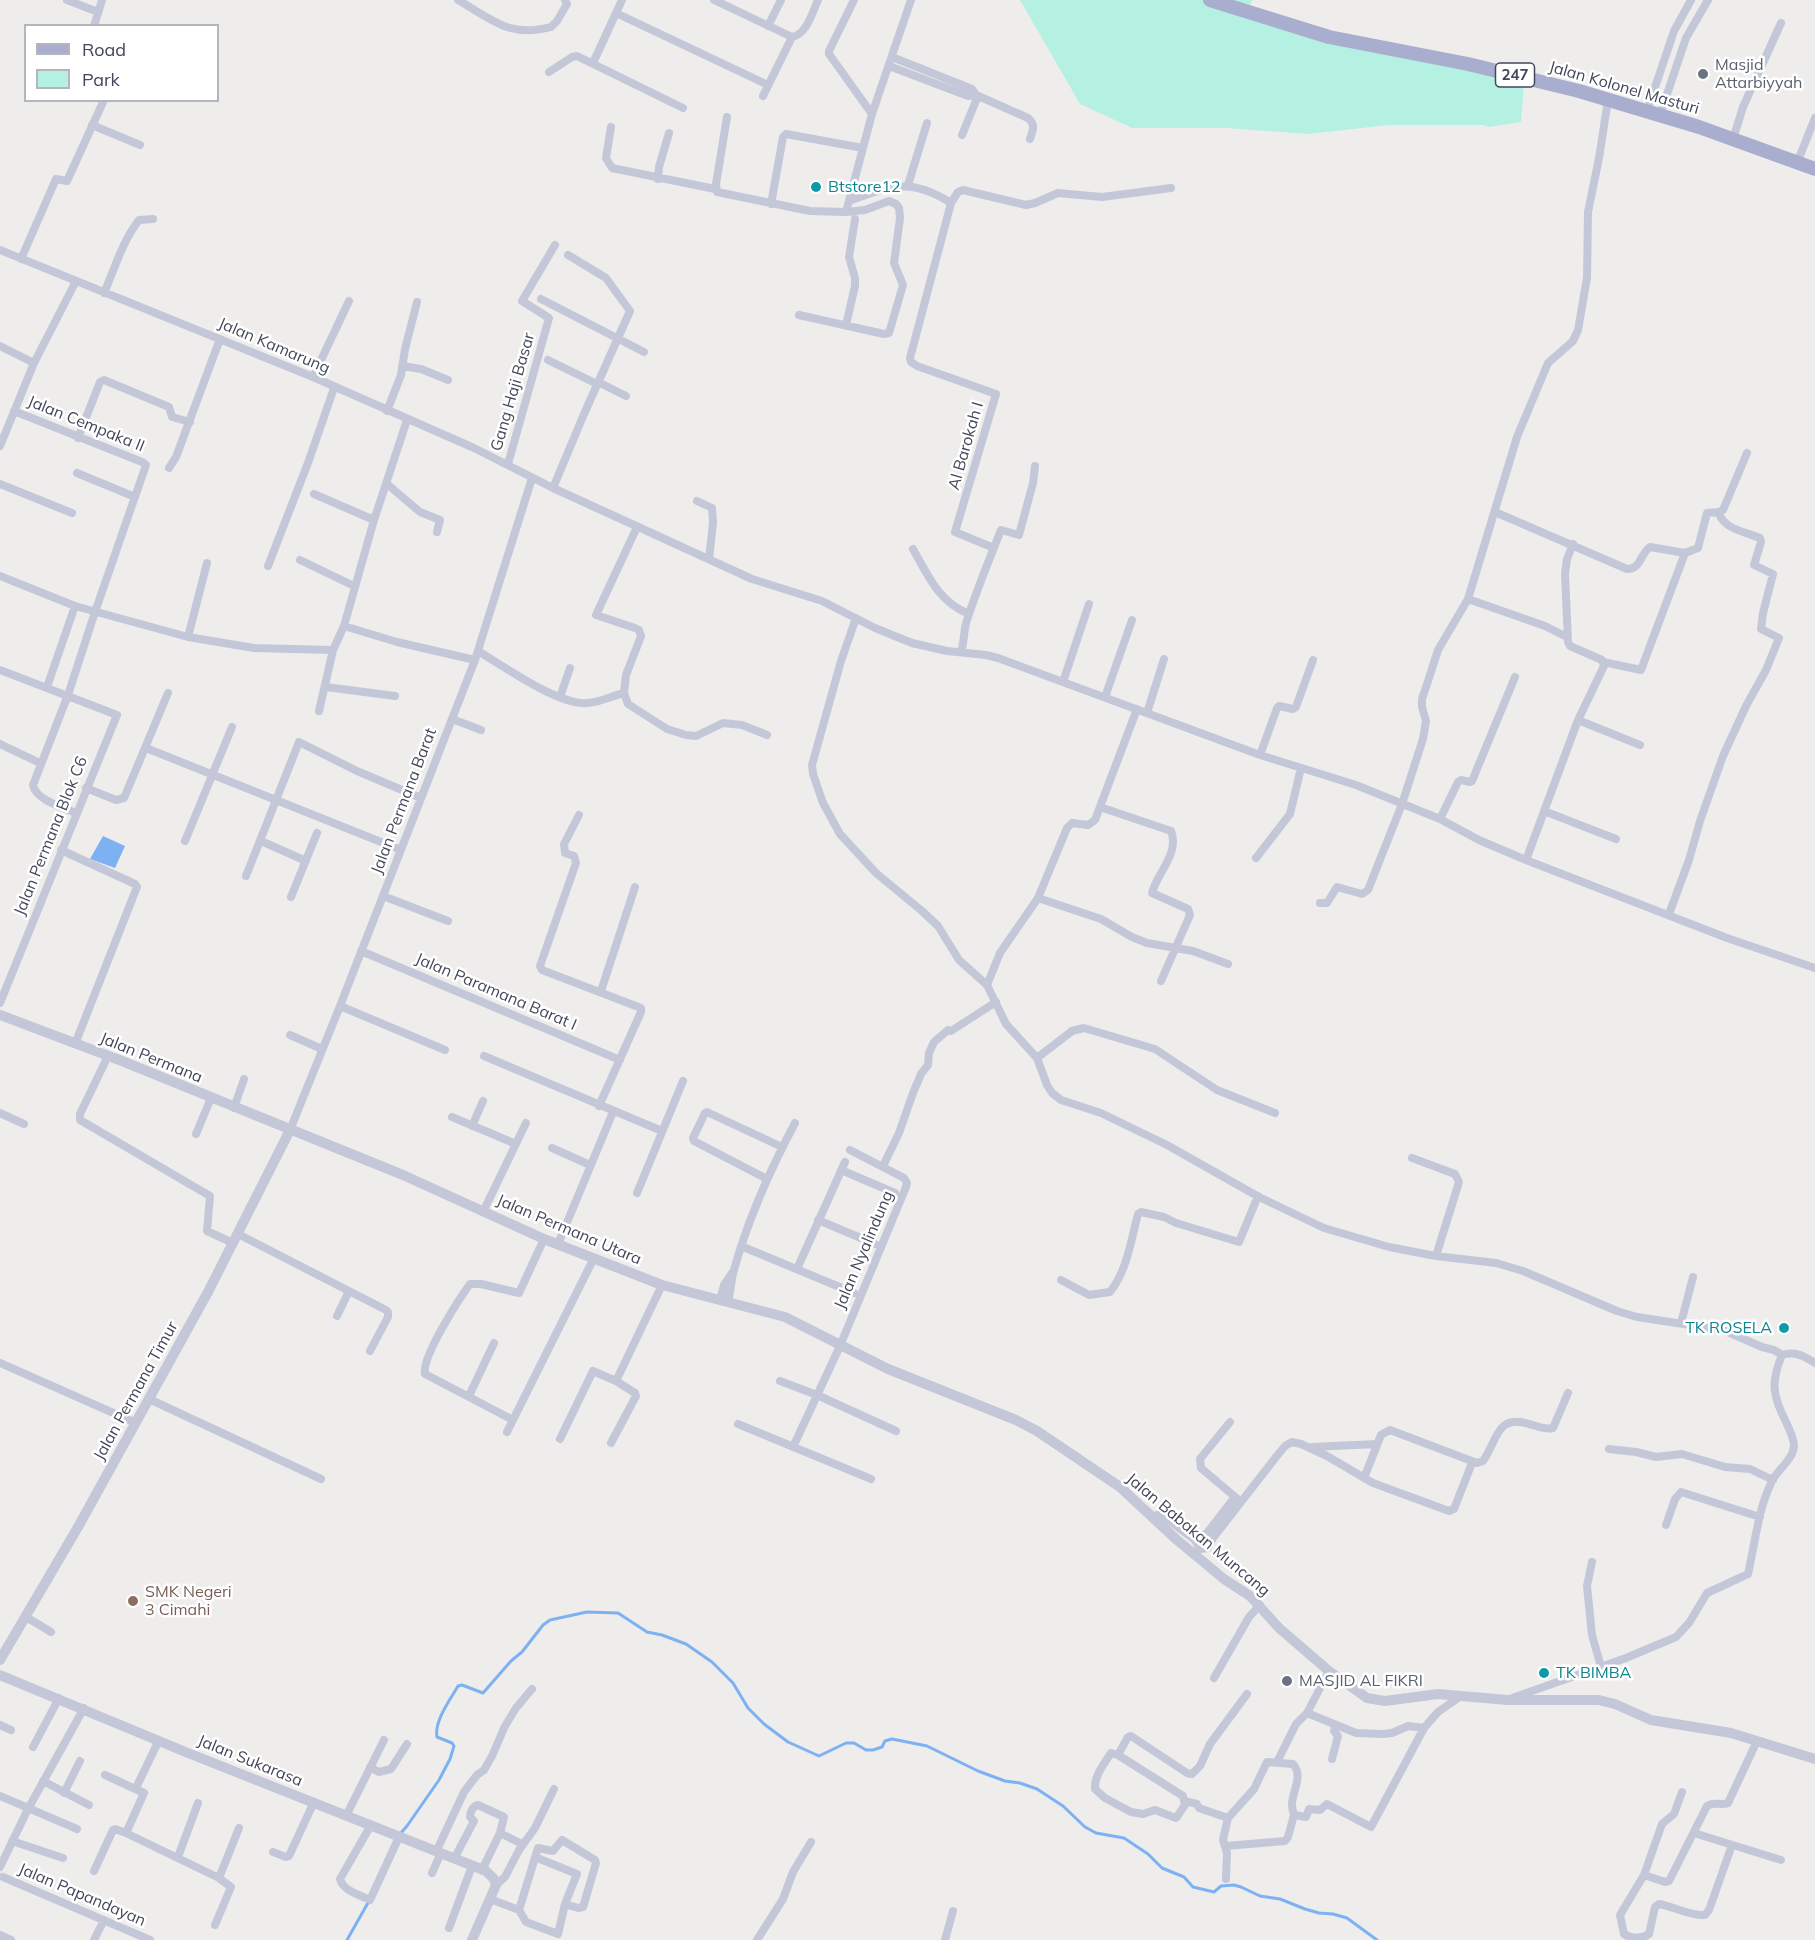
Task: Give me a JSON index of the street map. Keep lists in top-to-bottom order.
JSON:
{
  "streets": {
    "main road": ["247", "Jalan Kolonel Masturi"],
    "street": [
      "Jalan Kamarung",
      "Gang Haji Basar",
      "Jalan Cempaka II",
      "Al Barokah I",
      "Jalan Permana Barat",
      "Jalan Permana Blok C6",
      "Jalan Paramana Barat I",
      "Jalan Permana",
      "Jalan Permana Utara",
      "Jalan Nyalindung",
      "Jalan Permana Timur",
      "Jalan Babakan Muncang",
      "Jalan Sukarasa",
      "Jalan Papandayan"
    ]
  },
  "crossings": [
    ["Jalan Kamarung", "Gang Haji Basar"],
    ["Jalan Kamarung", "Jalan Permana Barat"],
    ["Jalan Permana Barat", "Jalan Paramana Barat I"],
    ["Jalan Permana Barat", "Jalan Permana"],
    ["Jalan Permana Barat", "Jalan Permana Utara"],
    ["Jalan Permana Barat", "Jalan Permana Timur"],
    ["Jalan Permana", "Jalan Permana Utara"],
    ["Jalan Permana", "Jalan Permana Timur"],
    ["Jalan Permana Utara", "Jalan Nyalindung"],
    ["Jalan Permana Utara", "Jalan Permana Timur"],
    ["Jalan Permana Utara", "Jalan Babakan Muncang"],
    ["Jalan Nyalindung", "Jalan Babakan Muncang"]
  ],
  "places": [
    "Masjid Attarbiyyah",
    "Btstore12",
    "TK ROSELA",
    "SMK Negeri 3 Cimahi",
    "TK BIMBA",
    "MASJID AL FIKRI"
  ],
  "legend": ["Road", "Park"]
}
